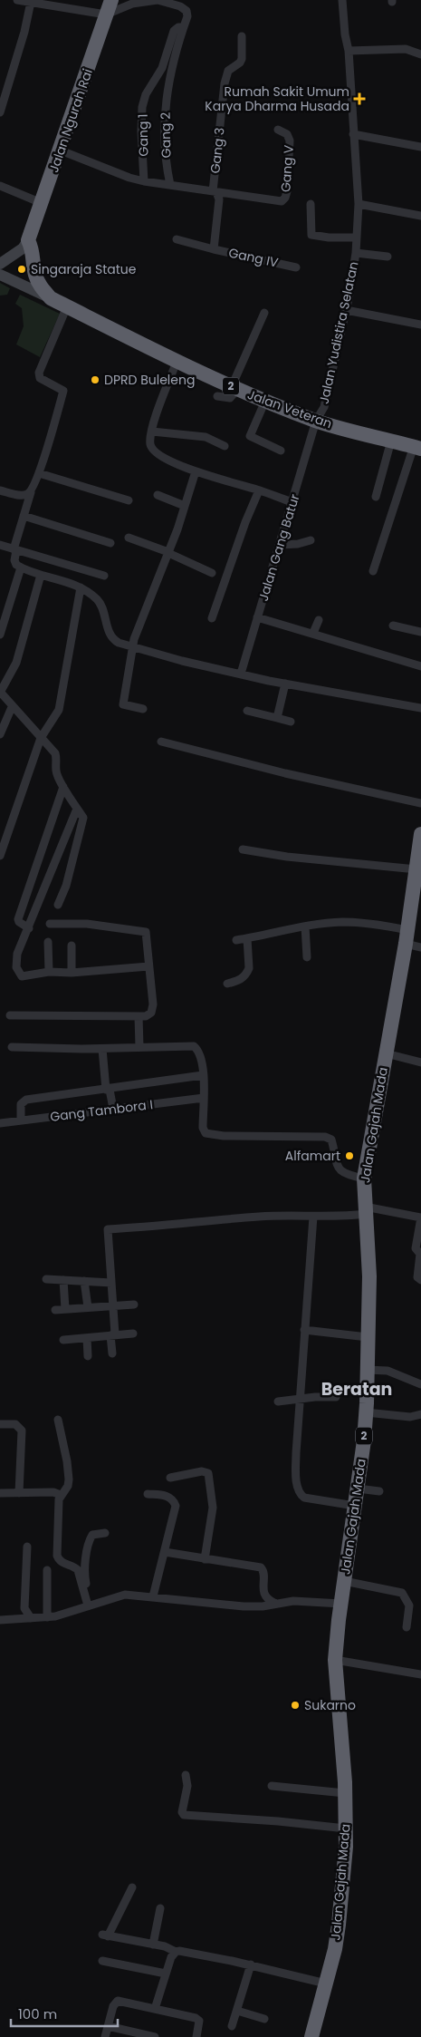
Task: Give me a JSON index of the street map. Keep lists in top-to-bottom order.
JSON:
{
  "streets": {
    "highway": [
      "Jalan Ngurah Rai",
      "2",
      "Jalan Veteran",
      "Jalan Gajah Mada"
    ],
    "street": [
      "Gang 1",
      "Gang 2",
      "Gang 3",
      "Gang V",
      "Gang IV",
      "Jalan Yudistira Selatan",
      "Jalan Gang Batur",
      "Gang Tambora I"
    ]
  },
  "crossings": [
    ["Jalan Ngurah Rai", "Gang 2"],
    ["Jalan Ngurah Rai", "2"],
    ["Gang 1", "Gang 2"],
    ["Gang 3", "Gang V"],
    ["Gang 3", "Gang IV"],
    ["Gang V", "Gang IV"],
    ["Jalan Yudistira Selatan", "Jalan Veteran"],
    ["Jalan Yudistira Selatan", "Jalan Gang Batur"],
    ["2", "Jalan Veteran"],
    ["Jalan Veteran", "Jalan Gang Batur"]
  ],
  "districts": ["Beratan"],
  "places": {
    "health": ["Rumah Sakit Umum Karya Dharma Husada"],
    "other": [
      "Singaraja Statue",
      "DPRD Buleleng",
      "Alfamart",
      "Sukarno"
    ]
  },
  "scale_bar": "100 m"
}
